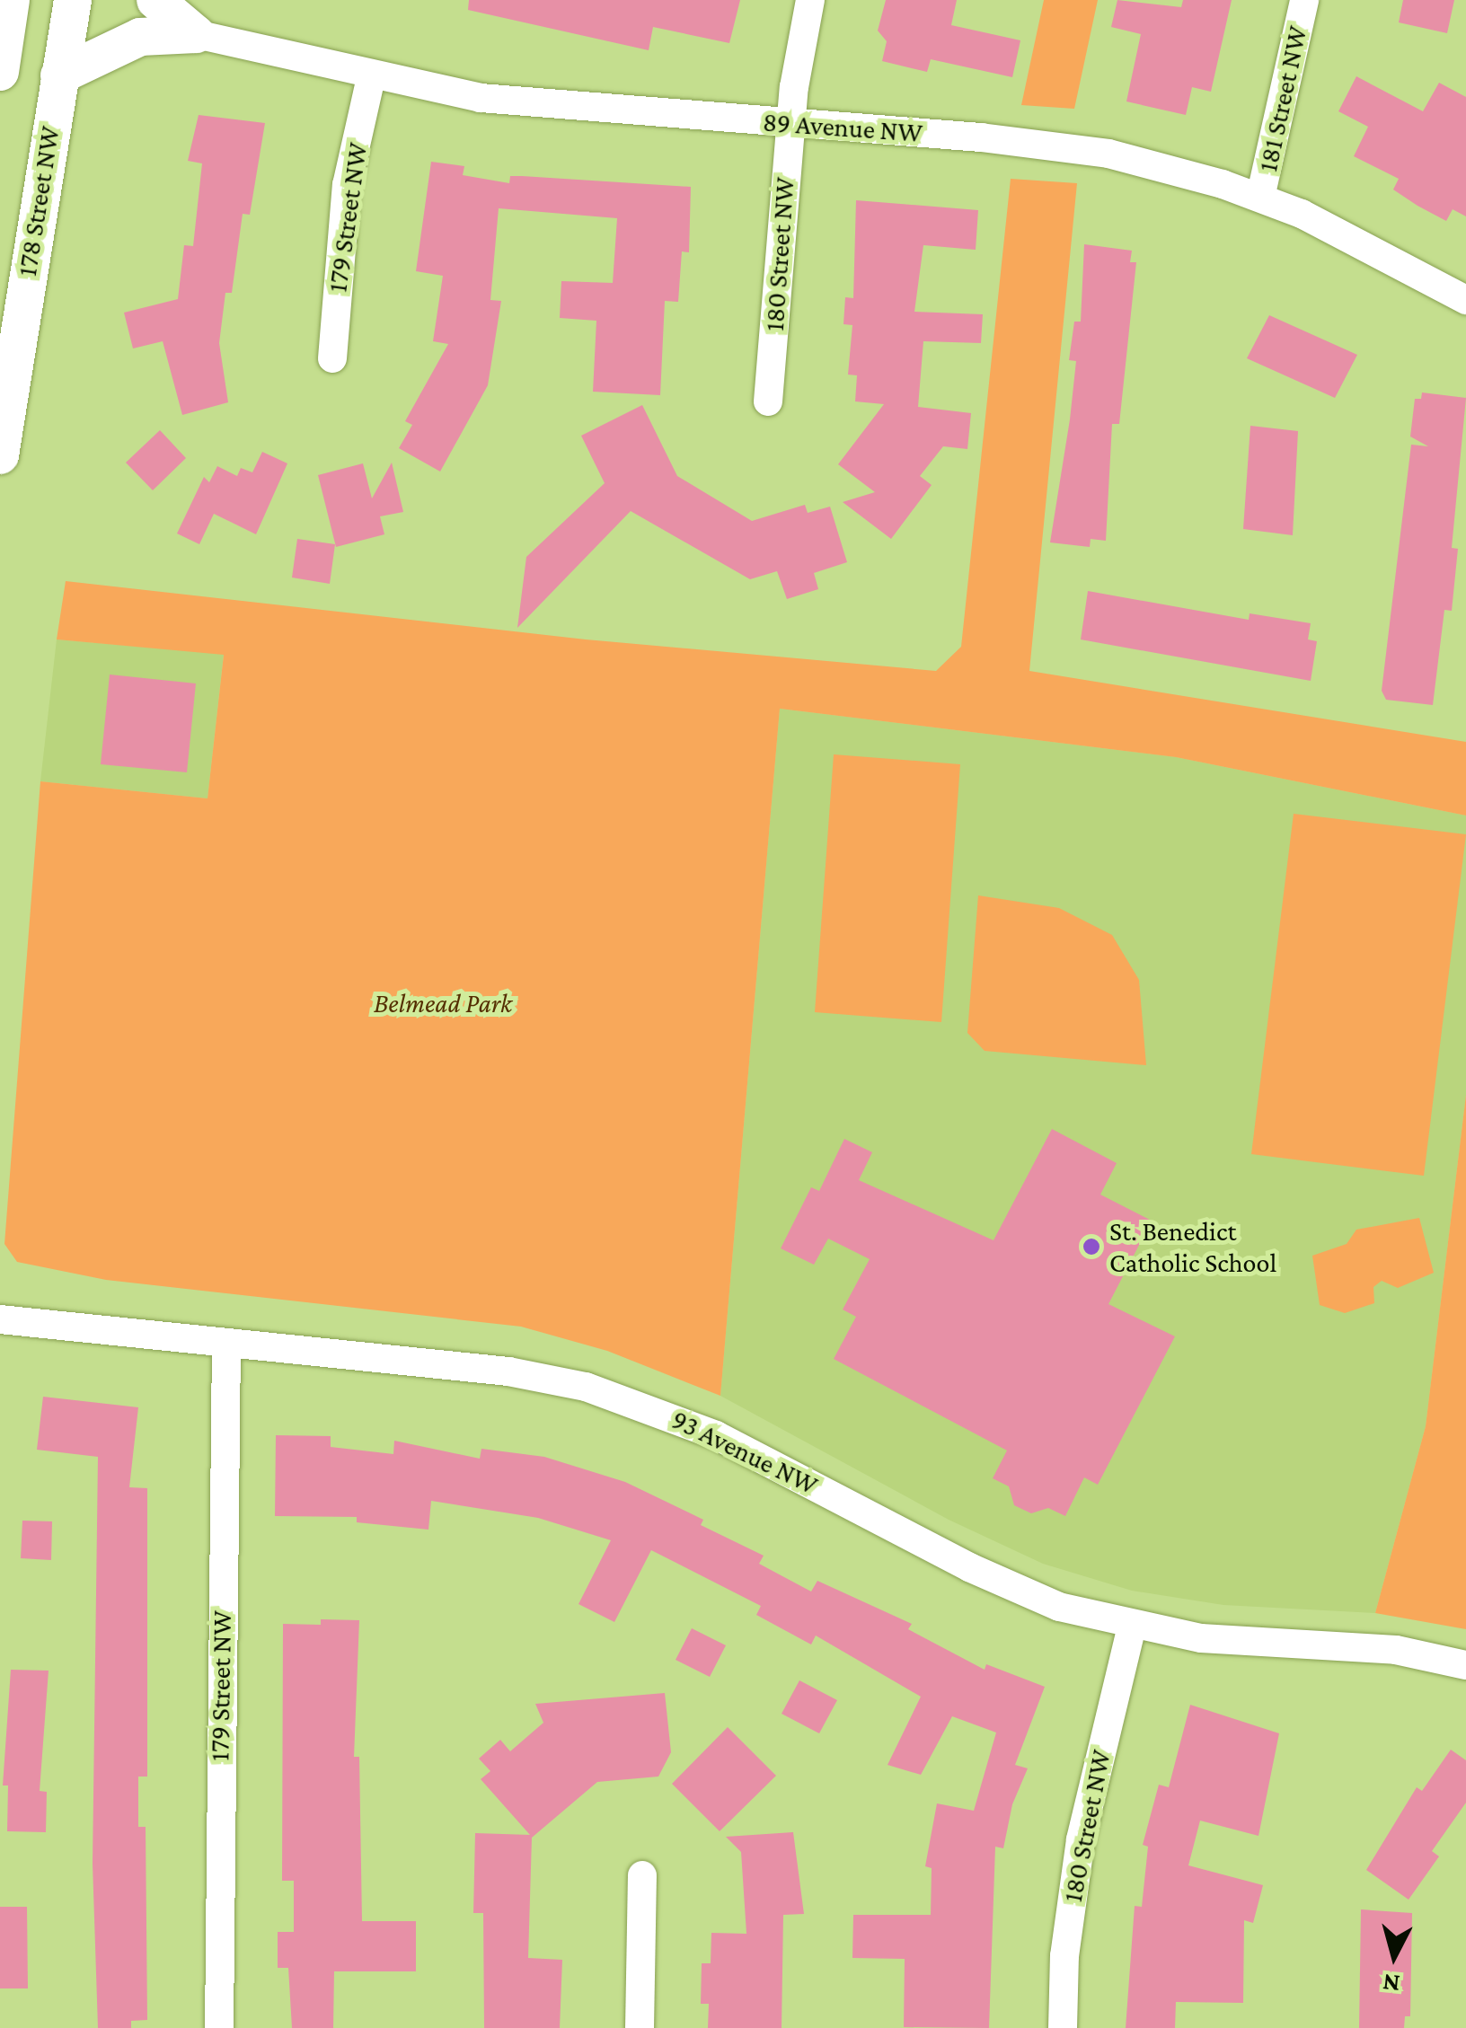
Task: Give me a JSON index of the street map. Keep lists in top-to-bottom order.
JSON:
{
  "streets": {
    "main road": ["178 Street NW"],
    "street": [
      "181 Street NW",
      "89 Avenue NW",
      "179 Street NW",
      "180 Street NW",
      "93 Avenue NW"
    ]
  },
  "crossings": [
    ["181 Street NW", "89 Avenue NW"],
    ["89 Avenue NW", "179 Street NW"],
    ["89 Avenue NW", "180 Street NW"],
    ["179 Street NW", "93 Avenue NW"],
    ["180 Street NW", "93 Avenue NW"]
  ],
  "parks": ["Belmead Park"],
  "places": ["St. Benedict Catholic School"],
  "north": "bottom"
}
